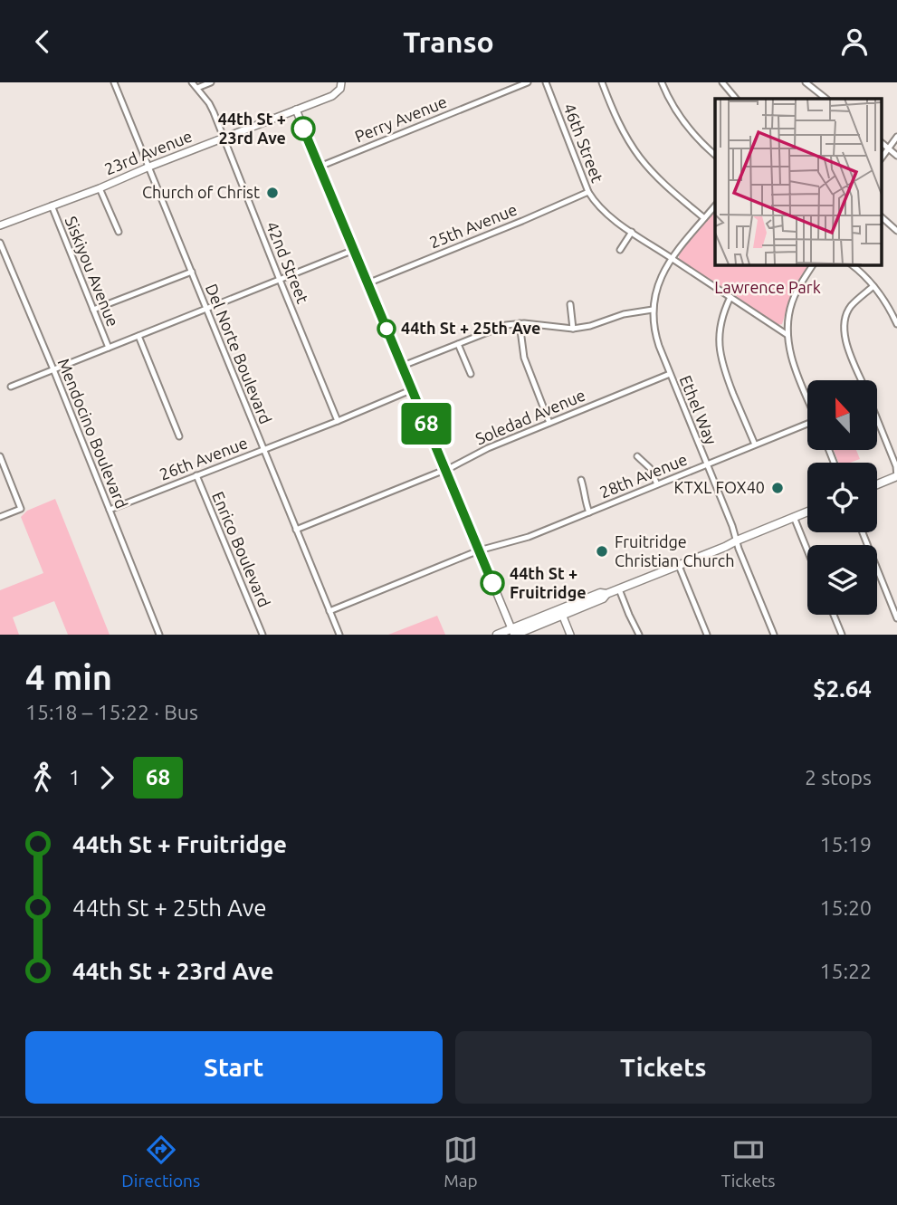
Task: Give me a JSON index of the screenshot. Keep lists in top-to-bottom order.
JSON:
{
  "streets": {
    "street": [
      "Perry Avenue",
      "46th Street",
      "23rd Avenue",
      "25th Avenue",
      "42nd Street",
      "Siskiyou Avenue",
      "Del Norte Boulevard",
      "Ethel Way",
      "Soledad Avenue",
      "Mendocino Boulevard",
      "26th Avenue",
      "28th Avenue",
      "Enrico Boulevard"
    ]
  },
  "crossings": [
    ["46th Street", "25th Avenue"],
    ["46th Street", "Ethel Way"],
    ["23rd Avenue", "42nd Street"],
    ["23rd Avenue", "Siskiyou Avenue"],
    ["23rd Avenue", "Del Norte Boulevard"],
    ["42nd Street", "26th Avenue"],
    ["Del Norte Boulevard", "Soledad Avenue"],
    ["Del Norte Boulevard", "26th Avenue"],
    ["Del Norte Boulevard", "28th Avenue"],
    ["Ethel Way", "Soledad Avenue"],
    ["Ethel Way", "28th Avenue"],
    ["Mendocino Boulevard", "26th Avenue"],
    ["26th Avenue", "Enrico Boulevard"]
  ],
  "parks": ["Lawrence Park"],
  "places": [
    "44th St + 23rd Ave",
    "Church of Christ",
    "44th St + 25th Ave",
    "KTXL FOX40",
    "Fruitridge Christian Church",
    "44th St + Fruitridge"
  ],
  "lines": ["bus line 68"],
  "north": "top",
  "page": {
    "header": "Transo",
    "on_map": "68",
    "heading": ["4 min", "15:18 – 15:22 · Bus", "$2.64"],
    "legs": ["1", "68", "2 stops"],
    "list": [
      {
        "name": "44th St + Fruitridge",
        "value": "15:19"
      },
      {
        "name": "44th St + 25th Ave",
        "value": "15:20"
      },
      {
        "name": "44th St + 23rd Ave",
        "value": "15:22"
      }
    ],
    "buttons": ["Start", "Tickets"],
    "tabs": ["Directions", "Map", "Tickets"]
  }
}
